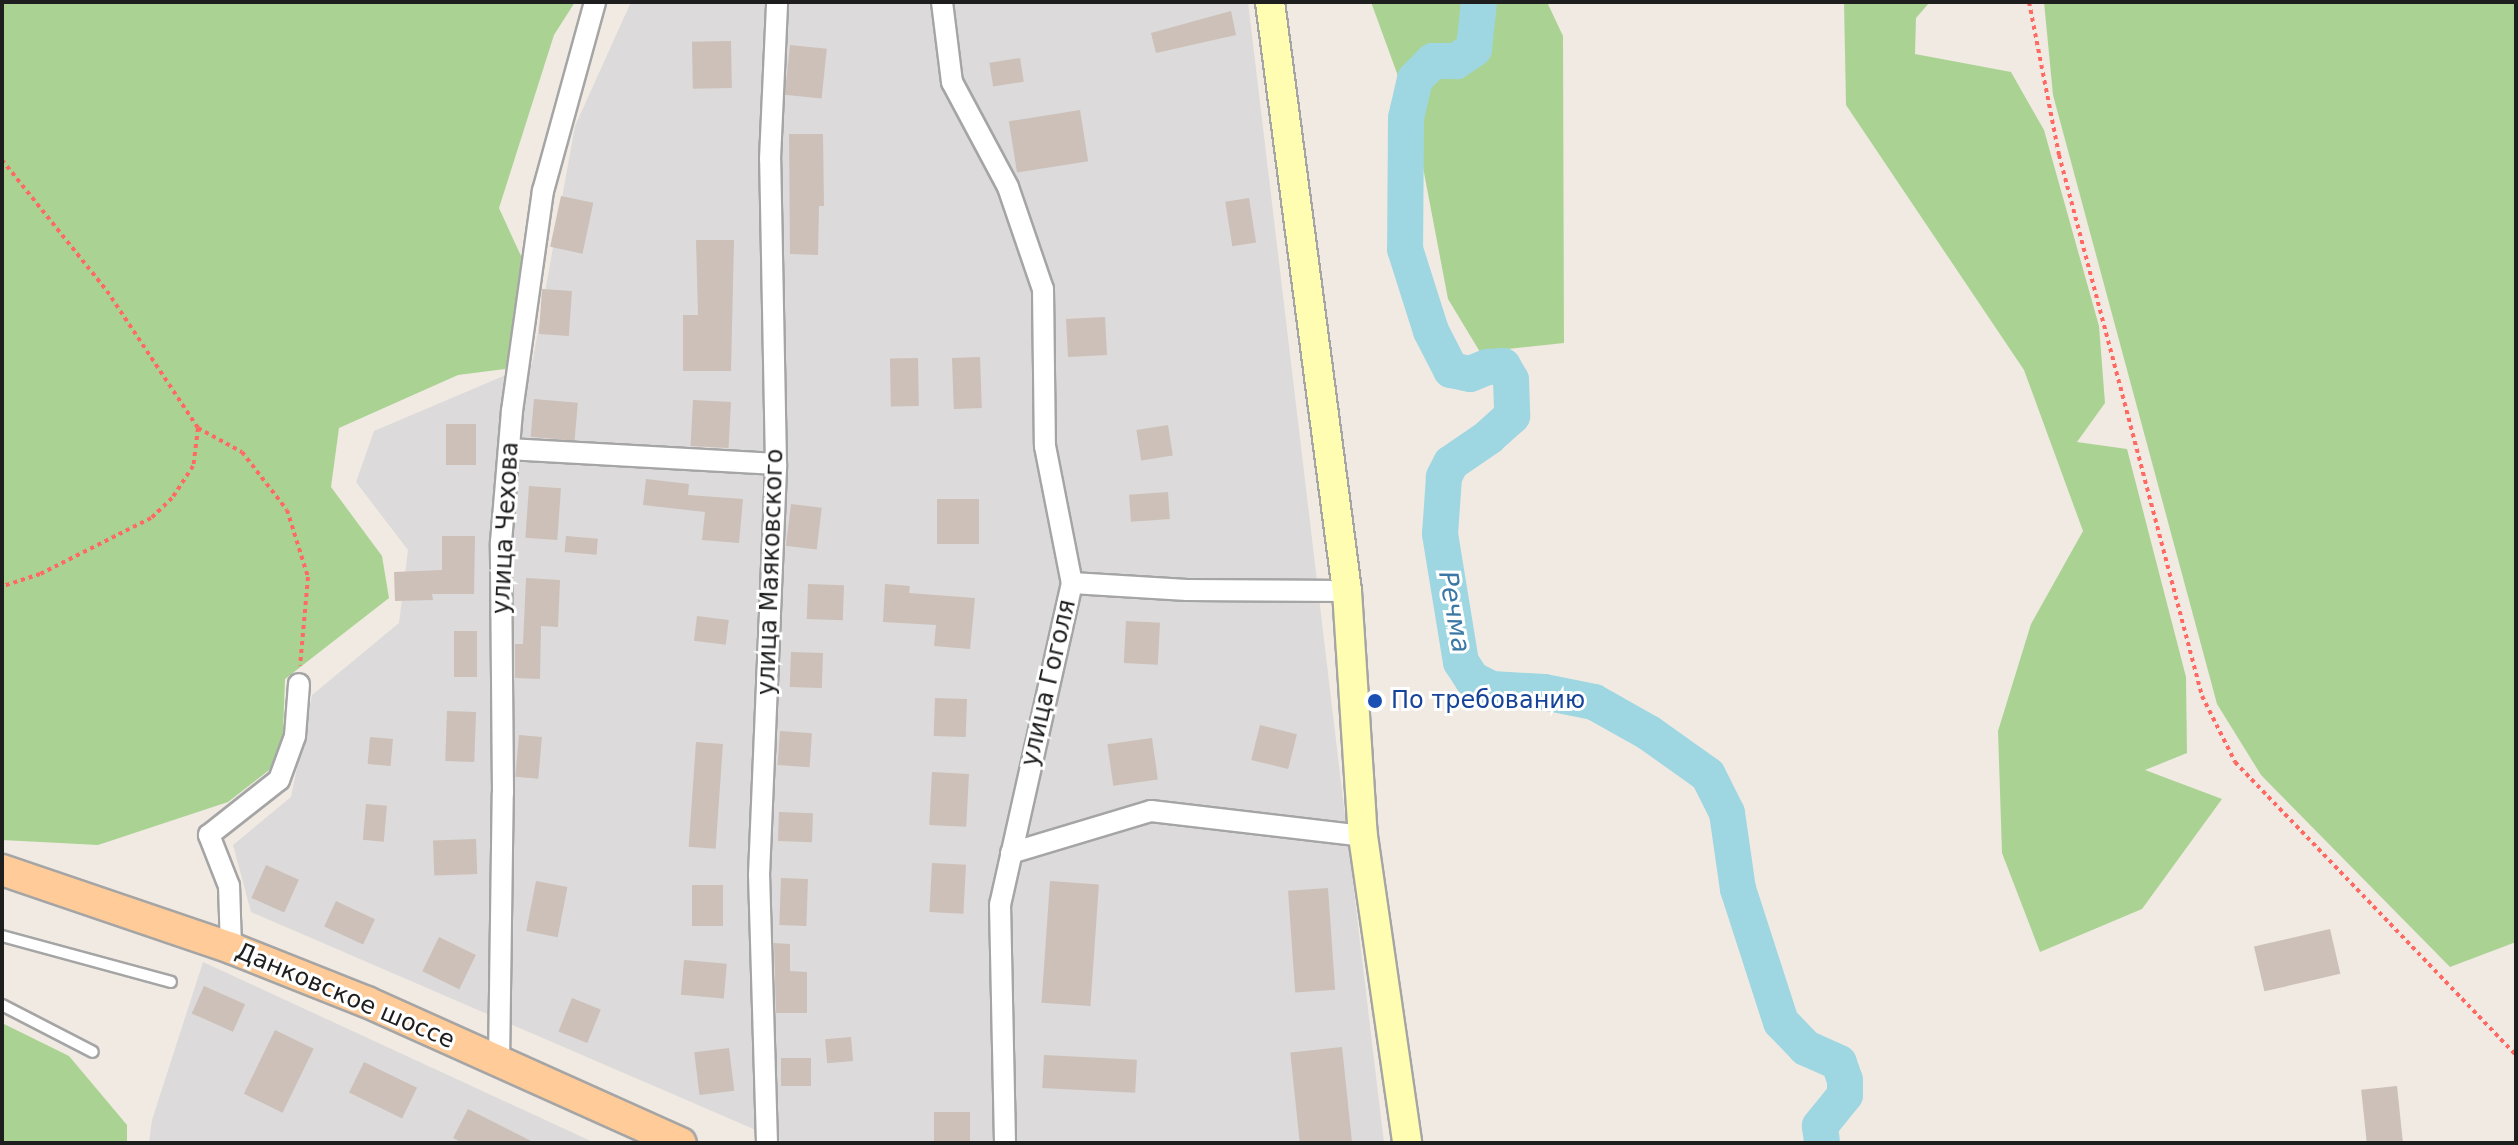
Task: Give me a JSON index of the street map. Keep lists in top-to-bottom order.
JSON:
{
  "streets": {
    "main road": ["Данковское шоссе"],
    "street": ["улица Чехова", "улица Маяковского", "улица Гоголя"]
  },
  "crossings": [
    ["улица Чехова", "Данковское шоссе"]
  ],
  "water": ["Речма"],
  "places": ["По требованию"]
}
